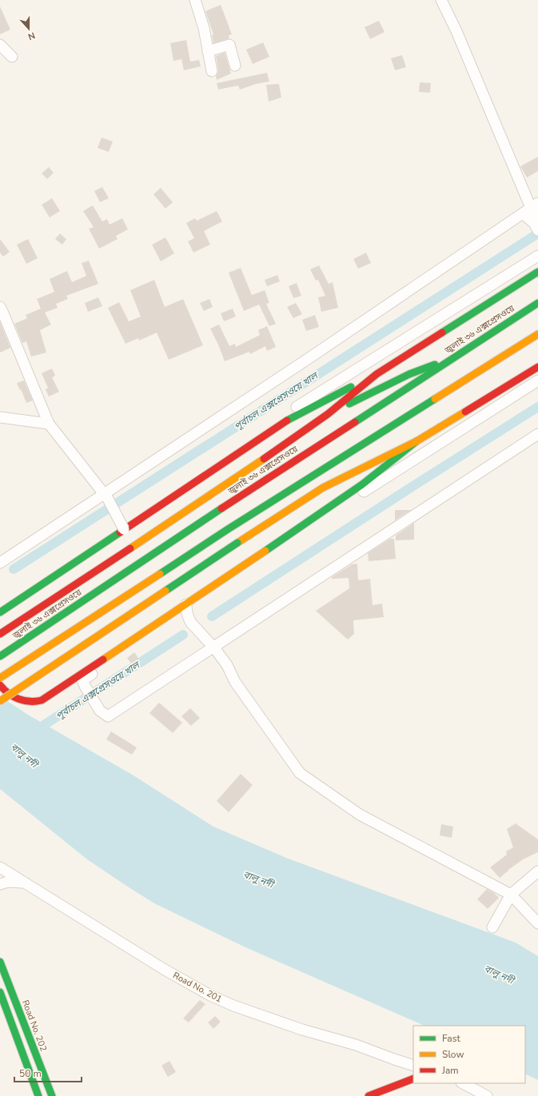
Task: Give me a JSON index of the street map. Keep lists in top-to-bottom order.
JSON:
{
  "streets": {
    "main road": ["জুলাই ৩৬ এক্সপ্রেসওয়ে", "Road No. 202"],
    "street": ["Road No. 201"]
  },
  "water": ["পূর্বাচল এক্সপ্রেসওয়ে খাল", "বালু নদী"],
  "legend": ["Fast", "Slow", "Jam"],
  "scale_bar": "50 m",
  "north": "bottom"
}
